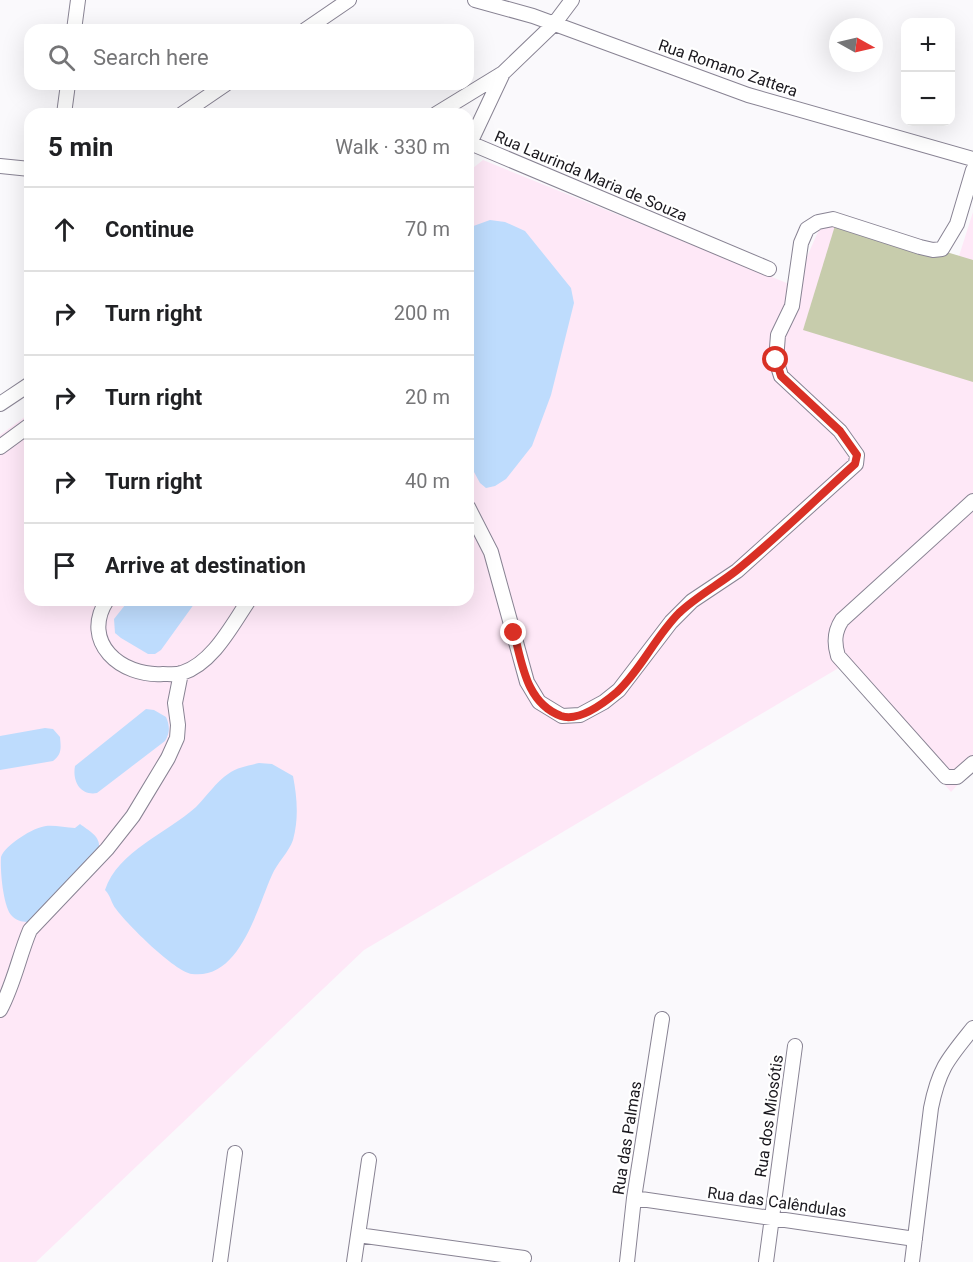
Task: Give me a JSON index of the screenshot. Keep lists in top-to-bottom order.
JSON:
{
  "streets": {
    "street": [
      "Rua Romano Zattera",
      "Rua Laurinda Maria de Souza",
      "Rua dos Miosótis",
      "Rua das Palmas",
      "Rua das Calêndulas"
    ]
  },
  "crossings": [
    ["Rua dos Miosótis", "Rua das Calêndulas"],
    ["Rua das Palmas", "Rua das Calêndulas"]
  ],
  "north": "right",
  "page": {
    "map_buttons": ["+", "−"],
    "search": "Search here",
    "heading": ["5 min", "Walk · 330 m"],
    "list": [
      ["Continue", "70 m"],
      ["Turn right", "200 m"],
      ["Turn right", "20 m"],
      ["Turn right", "40 m"],
      "Arrive at destination"
    ]
  }
}
